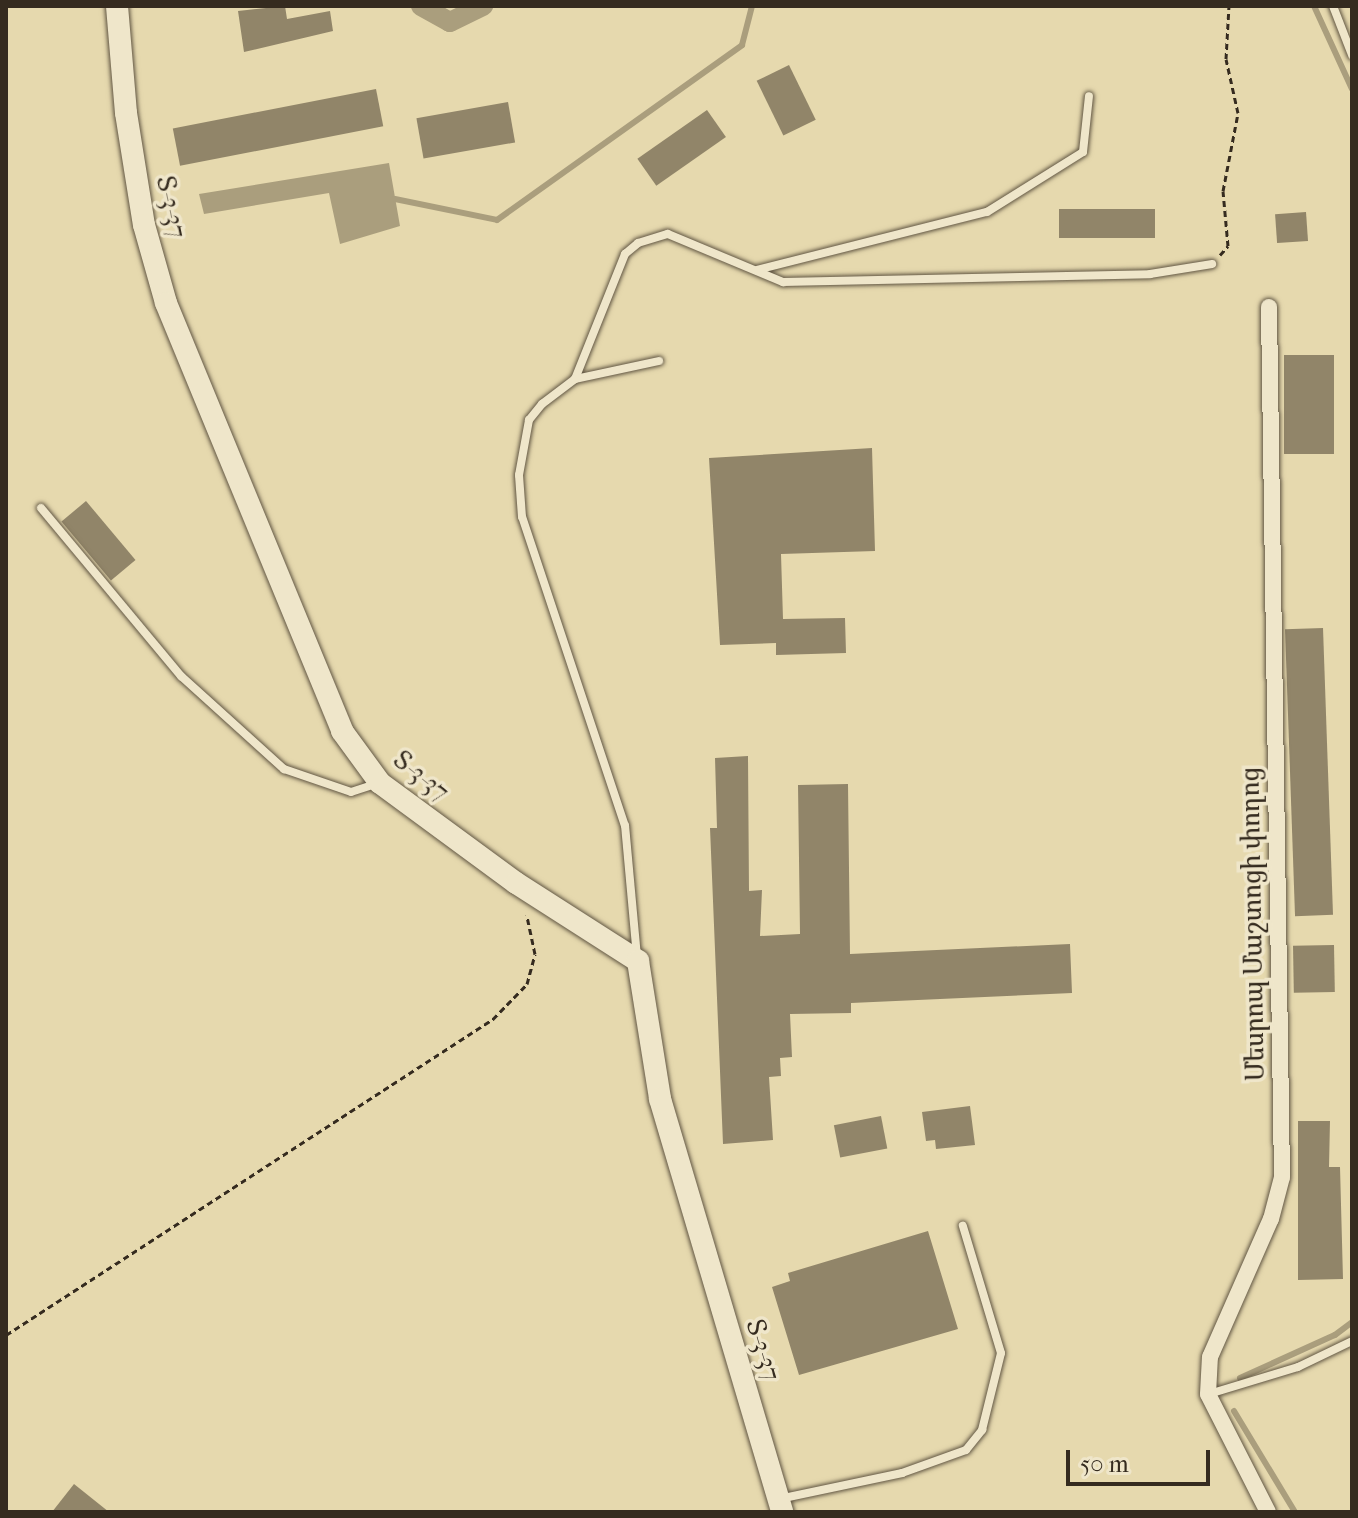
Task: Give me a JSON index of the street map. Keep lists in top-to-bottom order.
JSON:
{
  "streets": {
    "main road": ["Տ-3-37"],
    "street": ["Մեսրոպ Մաշտոցի փողոց"]
  },
  "scale_bar": "50 m"
}
